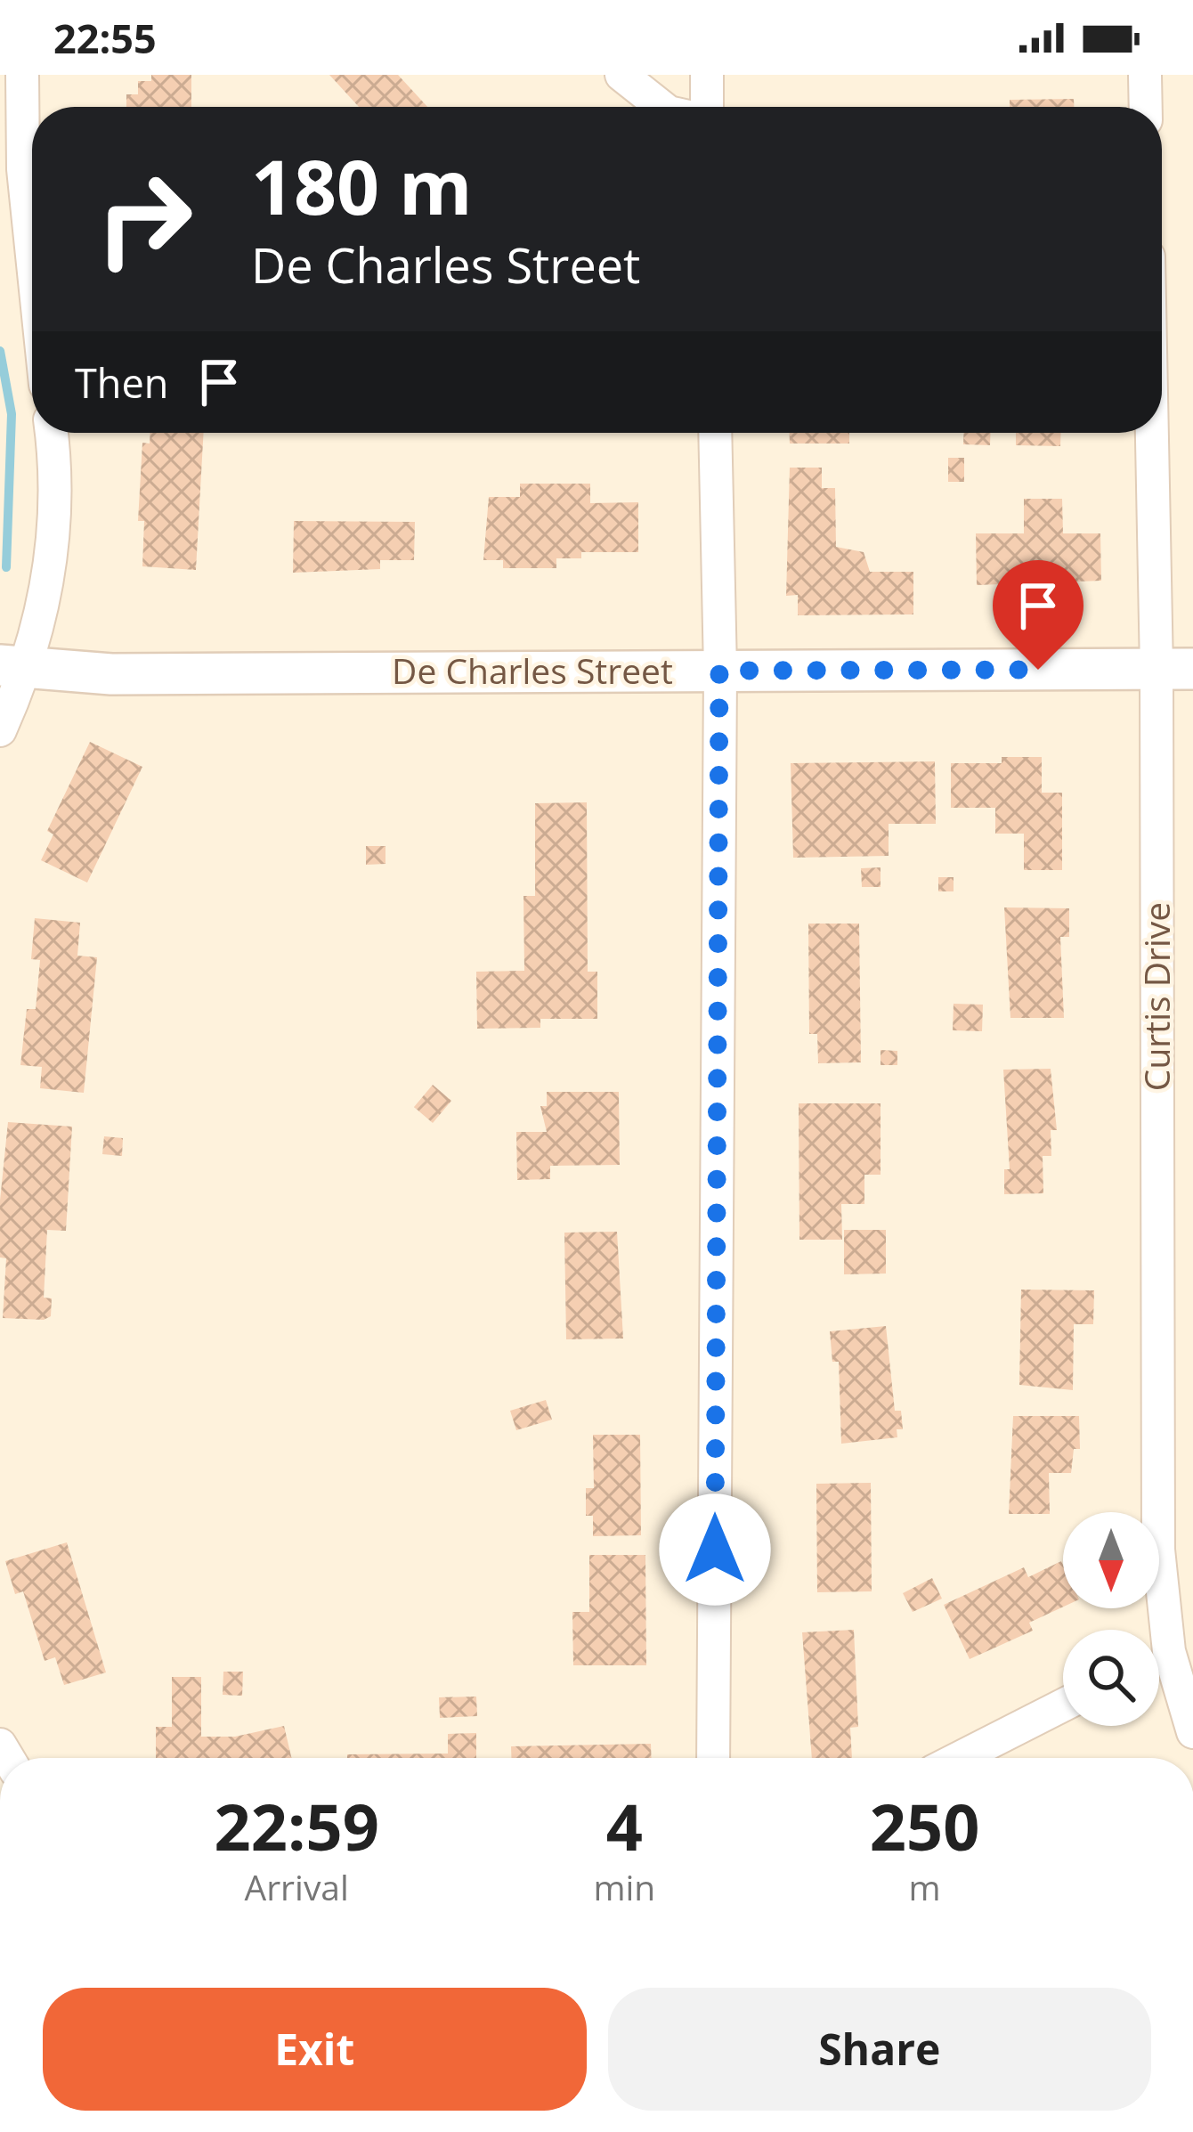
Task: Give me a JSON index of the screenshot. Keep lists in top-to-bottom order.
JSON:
{
  "streets": {
    "street": ["De Charles Street", "Curtis Drive"]
  },
  "crossings": [
    ["De Charles Street", "Curtis Drive"]
  ],
  "north": "bottom",
  "page": {
    "status": "22:55",
    "turn": ["180 m", "De Charles Street"],
    "then": "Then",
    "eta": [
      "22:59",
      "Arrival",
      "4",
      "min",
      "250",
      "m"
    ],
    "buttons": ["Exit", "Share"]
  }
}
